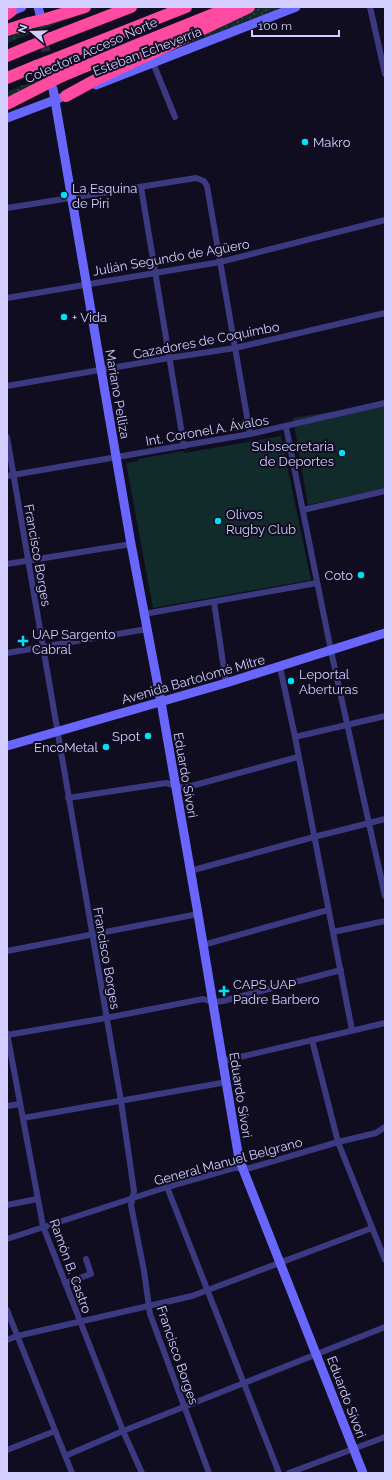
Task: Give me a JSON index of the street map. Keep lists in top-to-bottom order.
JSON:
{
  "streets": {
    "highway": ["Colectora Acceso Norte"],
    "street": [
      "Esteban Echeverría",
      "Julián Segundo de Agüero",
      "Cazadores de Coquimbo",
      "Mariano Pelliza",
      "Int. Coronel A. Ávalos",
      "Francisco Borges",
      "Avenida Bartolomé Mitre",
      "Eduardo Sívori",
      "General Manuel Belgrano",
      "Ramón B. Castro"
    ]
  },
  "crossings": [
    ["Esteban Echeverría", "Mariano Pelliza"],
    ["Julián Segundo de Agüero", "Mariano Pelliza"],
    ["Cazadores de Coquimbo", "Mariano Pelliza"],
    ["Mariano Pelliza", "Int. Coronel A. Ávalos"],
    ["Mariano Pelliza", "Avenida Bartolomé Mitre"],
    ["Mariano Pelliza", "Eduardo Sívori"],
    ["Int. Coronel A. Ávalos", "Francisco Borges"],
    ["Francisco Borges", "Avenida Bartolomé Mitre"],
    ["Francisco Borges", "General Manuel Belgrano"],
    ["Avenida Bartolomé Mitre", "Eduardo Sívori"],
    ["Eduardo Sívori", "General Manuel Belgrano"],
    ["General Manuel Belgrano", "Ramón B. Castro"]
  ],
  "places": {
    "other": [
      "Makro",
      "La Esquina de Piri",
      "+ Vida",
      "Subsecretaria de Deportes",
      "Olivos Rugby Club",
      "Coto",
      "Leportal Aberturas",
      "Spot",
      "EncoMetal"
    ],
    "health": ["UAP Sargento Cabral", "CAPS UAP Padre Barbero"]
  },
  "scale_bar": "100 m",
  "north": "left"
}
